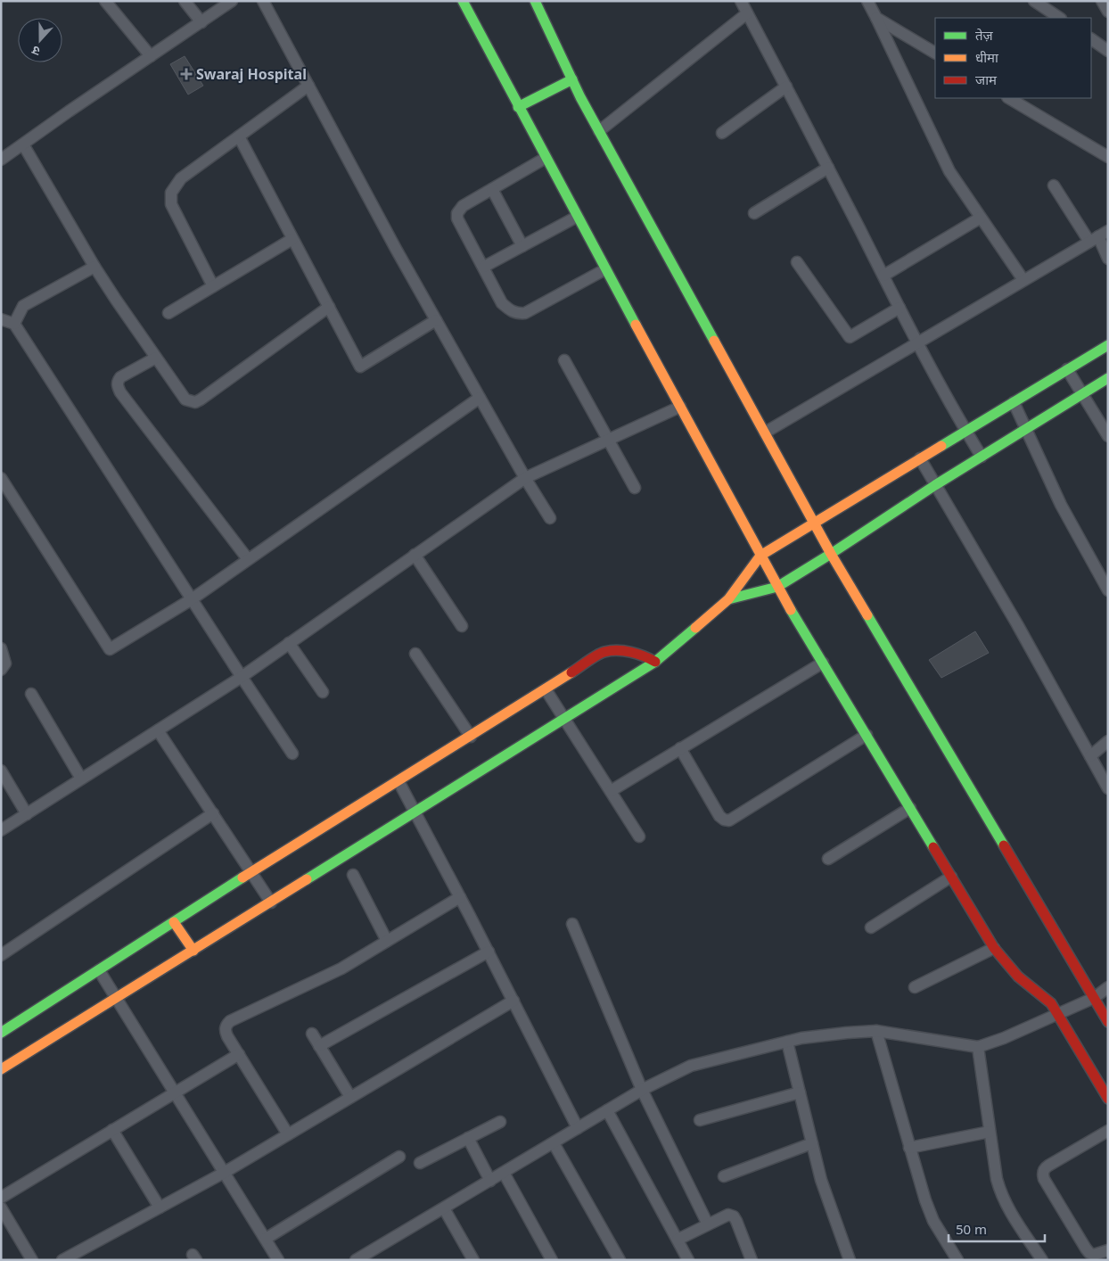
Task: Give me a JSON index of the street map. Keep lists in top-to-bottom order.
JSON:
{
  "places": {
    "health": ["Swaraj Hospital"]
  },
  "legend": ["तेज़", "धीमा", "जाम"],
  "scale_bar": "50 m",
  "north": "bottom"
}
